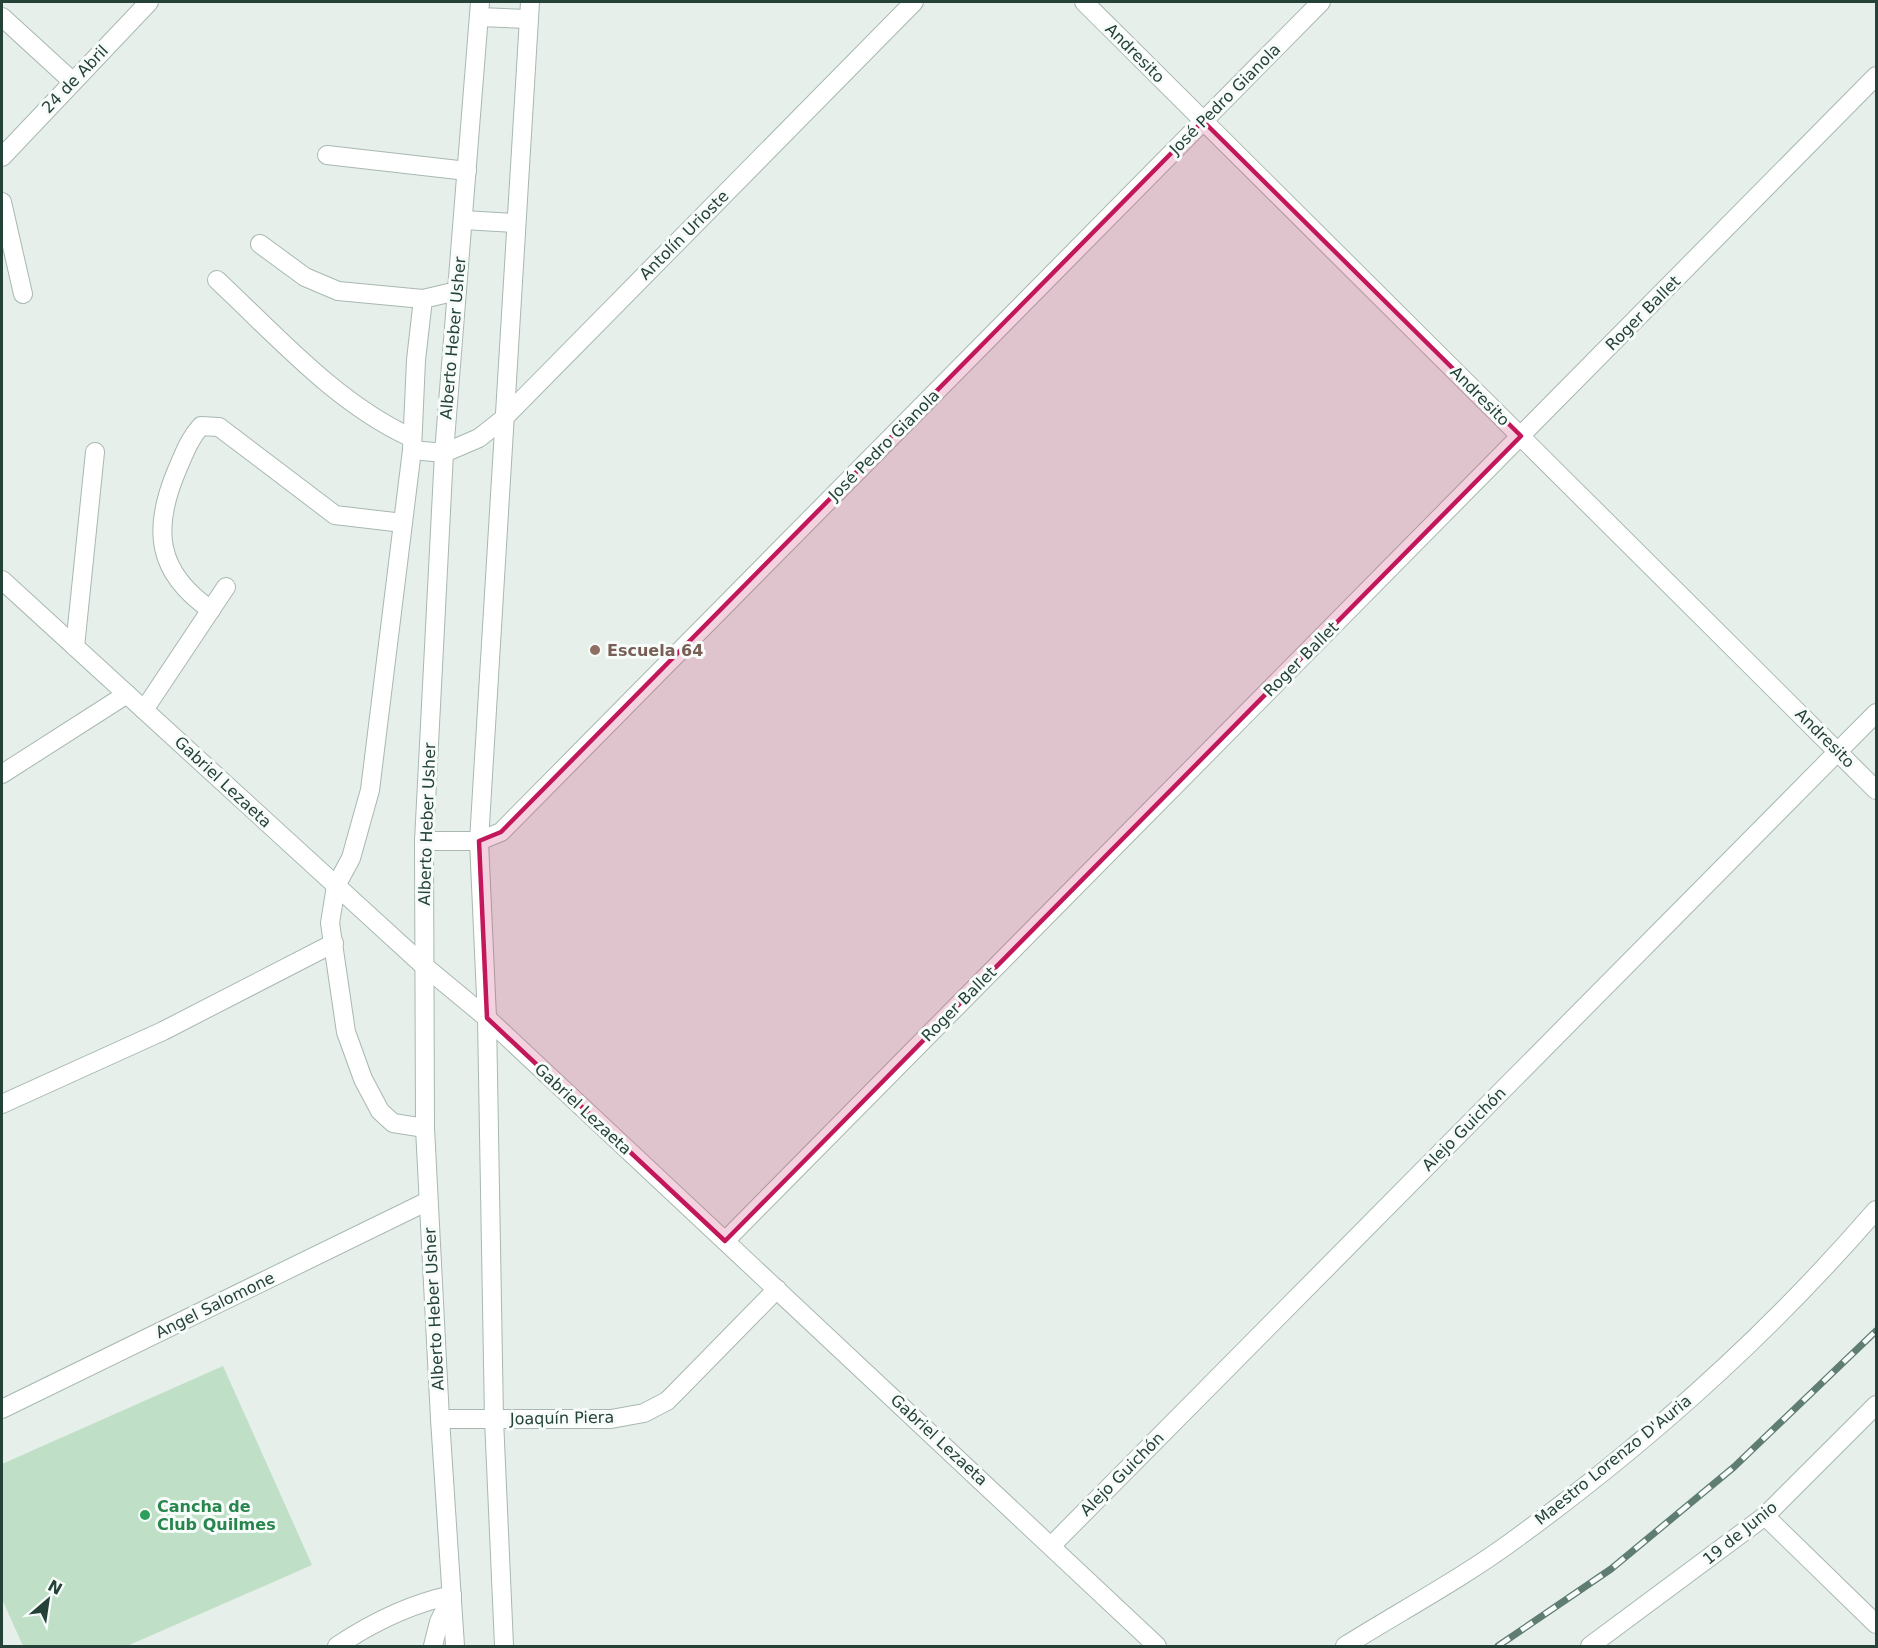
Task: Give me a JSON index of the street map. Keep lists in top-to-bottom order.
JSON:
{
  "streets": {
    "street": [
      "Andresito",
      "24 de Abril",
      "José Pedro Gianola",
      "Antolín Urioste",
      "Roger Ballet",
      "Alberto Heber Usher",
      "Gabriel Lezaeta",
      "Alejo Guichón",
      "Angel Salomone",
      "Joaquín Piera",
      "Maestro Lorenzo D'Auria",
      "19 de Junio"
    ]
  },
  "crossings": [
    ["Andresito", "José Pedro Gianola"],
    ["Andresito", "Roger Ballet"],
    ["Andresito", "Alejo Guichón"],
    ["José Pedro Gianola", "Alberto Heber Usher"],
    ["Antolín Urioste", "Alberto Heber Usher"],
    ["Roger Ballet", "Gabriel Lezaeta"],
    ["Alberto Heber Usher", "Gabriel Lezaeta"],
    ["Alberto Heber Usher", "Angel Salomone"],
    ["Alberto Heber Usher", "Joaquín Piera"],
    ["Gabriel Lezaeta", "Alejo Guichón"],
    ["Gabriel Lezaeta", "Joaquín Piera"]
  ],
  "places": ["Escuela 64", "Cancha de Club Quilmes"],
  "north": "top right"
}
